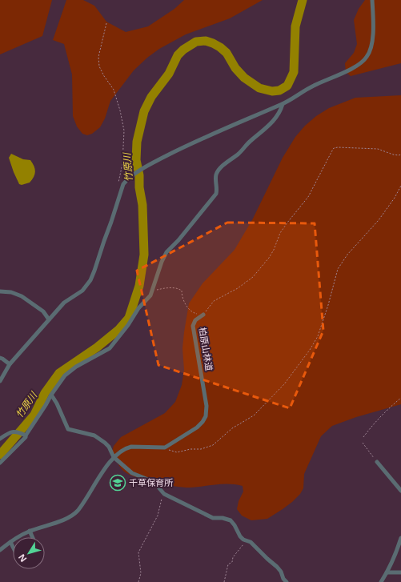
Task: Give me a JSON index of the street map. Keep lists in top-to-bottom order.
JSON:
{
  "streets": {
    "street": ["柏原山林道"]
  },
  "water": ["竹原川"],
  "places": {
    "school or university": ["千草保育所"]
  },
  "north": "bottom left"
}
